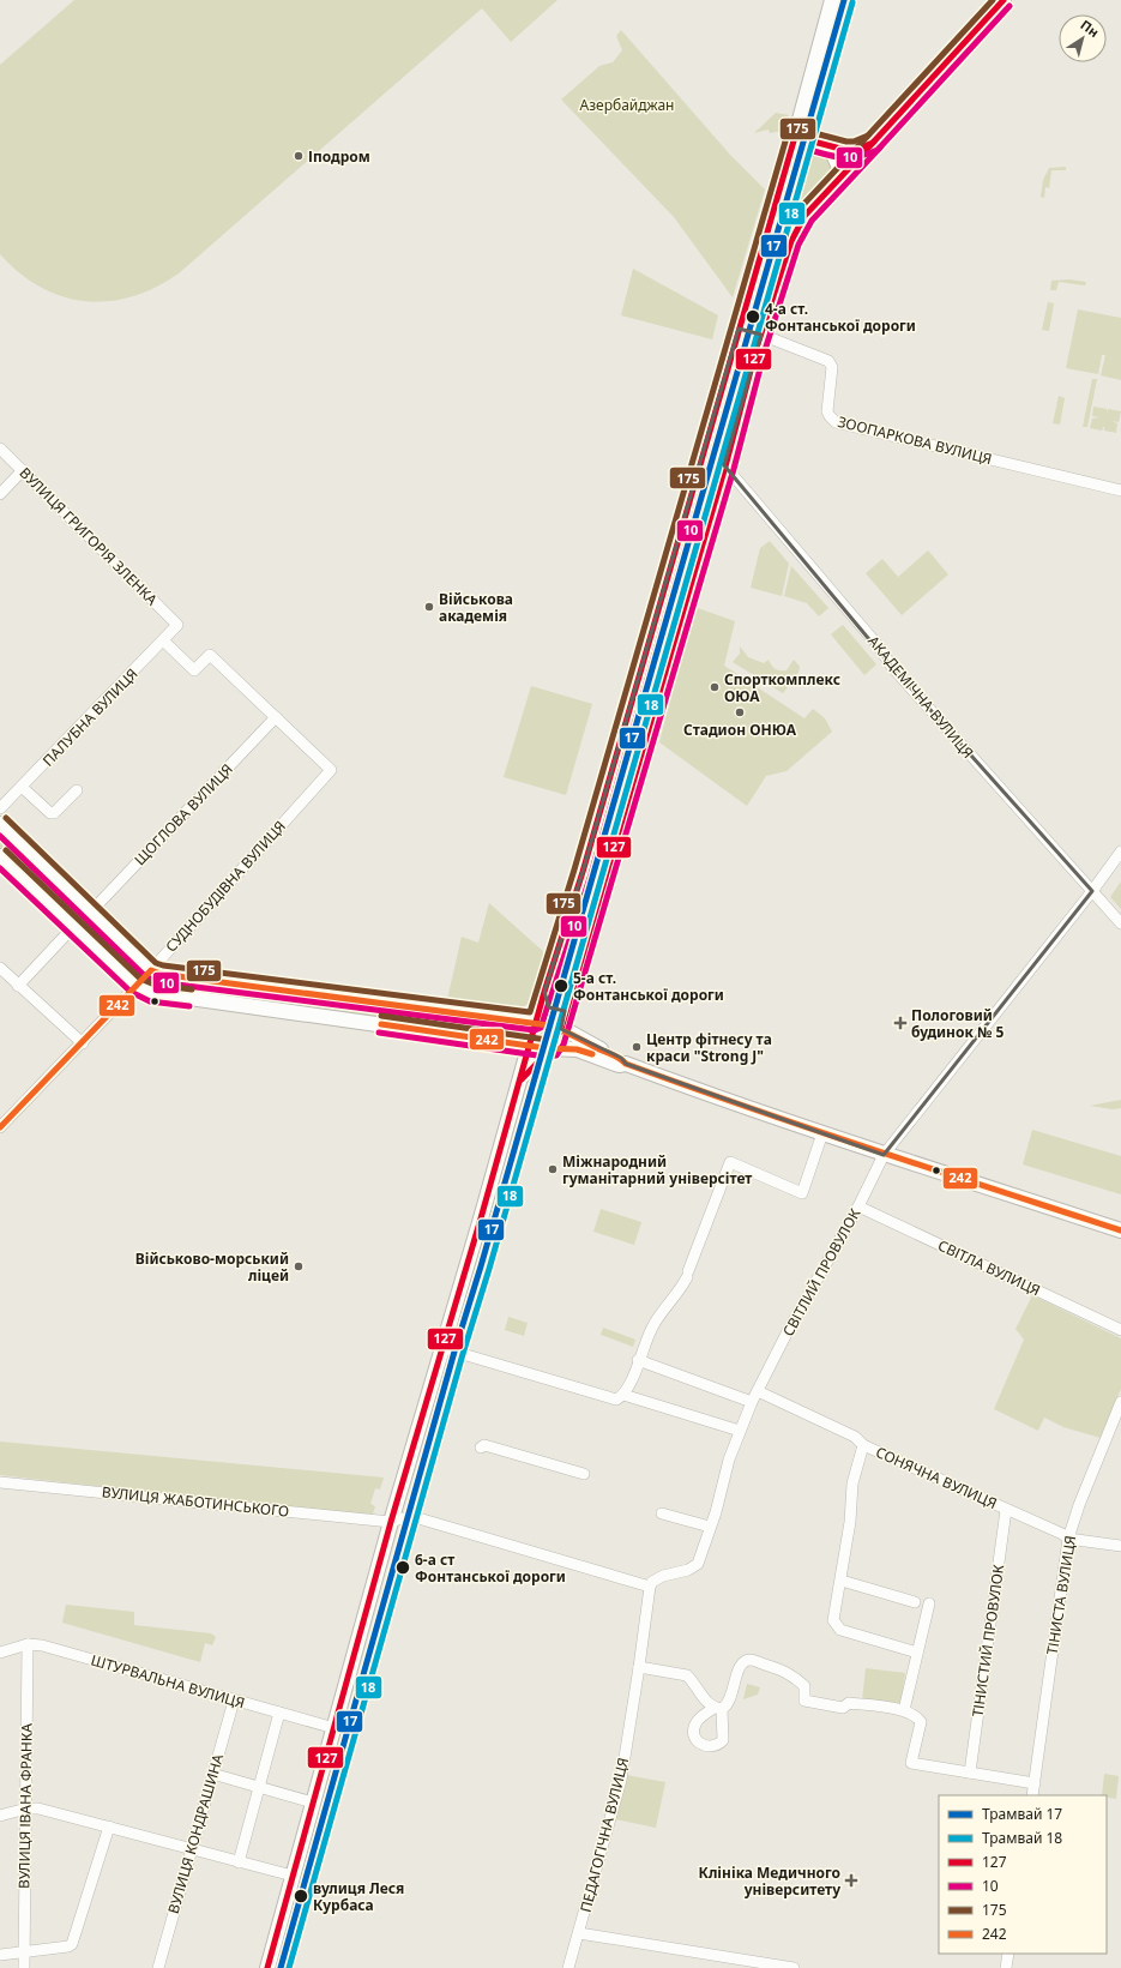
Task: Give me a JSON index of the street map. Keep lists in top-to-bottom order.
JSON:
{
  "streets": {
    "street": [
      "ЗООПАРКОВА ВУЛИЦЯ",
      "ВУЛИЦЯ ГРИГОРІЯ ЗЛЕНКА",
      "АКАДЕМІЧНА ВУЛИЦЯ",
      "ПАЛУБНА ВУЛИЦЯ",
      "ЩОГЛОВА ВУЛИЦЯ",
      "СУДНОБУДІВНА ВУЛИЦЯ",
      "СВІТЛА ВУЛИЦЯ",
      "СВІТЛИЙ ПРОВУЛОК",
      "СОНЯЧНА ВУЛИЦЯ",
      "ВУЛИЦЯ ЖАБОТИНСЬКОГО",
      "ТІНИСТА ВУЛИЦЯ",
      "ТІНИСТИЙ ПРОВУЛОК",
      "ШТУРВАЛЬНА ВУЛИЦЯ",
      "ВУЛИЦЯ ІВАНА ФРАНКА",
      "ВУЛИЦЯ КОНДРАШИНА",
      "ПЕДАГОГІЧНА ВУЛИЦЯ"
    ]
  },
  "crossings": [
    ["ВУЛИЦЯ ГРИГОРІЯ ЗЛЕНКА", "ПАЛУБНА ВУЛИЦЯ"],
    ["АКАДЕМІЧНА ВУЛИЦЯ", "СВІТЛИЙ ПРОВУЛОК"],
    ["ЩОГЛОВА ВУЛИЦЯ", "СУДНОБУДІВНА ВУЛИЦЯ"],
    ["СВІТЛА ВУЛИЦЯ", "СВІТЛИЙ ПРОВУЛОК"],
    ["СВІТЛИЙ ПРОВУЛОК", "СОНЯЧНА ВУЛИЦЯ"],
    ["СВІТЛИЙ ПРОВУЛОК", "ВУЛИЦЯ ЖАБОТИНСЬКОГО"],
    ["СВІТЛИЙ ПРОВУЛОК", "ПЕДАГОГІЧНА ВУЛИЦЯ"],
    ["СОНЯЧНА ВУЛИЦЯ", "ТІНИСТА ВУЛИЦЯ"],
    ["СОНЯЧНА ВУЛИЦЯ", "ТІНИСТИЙ ПРОВУЛОК"],
    ["ВУЛИЦЯ ЖАБОТИНСЬКОГО", "ПЕДАГОГІЧНА ВУЛИЦЯ"],
    ["ШТУРВАЛЬНА ВУЛИЦЯ", "ВУЛИЦЯ ІВАНА ФРАНКА"],
    ["ШТУРВАЛЬНА ВУЛИЦЯ", "ВУЛИЦЯ КОНДРАШИНА"]
  ],
  "parks": ["Азербайджан"],
  "places": {
    "other": [
      "Іподром",
      "4-а ст. Фонтанської дороги",
      "Військова академія",
      "Спорткомплекс ОЮА",
      "Стадион ОНЮА",
      "5-а ст. Фонтанської дороги",
      "Центр фітнесу та краси \"Strong J\"",
      "Міжнародний гуманітарний універсітет",
      "Військово-морський ліцей",
      "6-а ст Фонтанської дороги",
      "вулиця Леся Курбаса"
    ],
    "health": ["Пологовий будинок № 5", "Клініка Медичного університету"]
  },
  "lines": [
    "tram line 17",
    "transit line 127",
    "transit line 175",
    "tram line 18",
    "transit line 10",
    "transit line 242"
  ],
  "legend": [
    "Трамвай 17",
    "Трамвай 18",
    "127",
    "10",
    "175",
    "242"
  ],
  "north": "top right"
}
